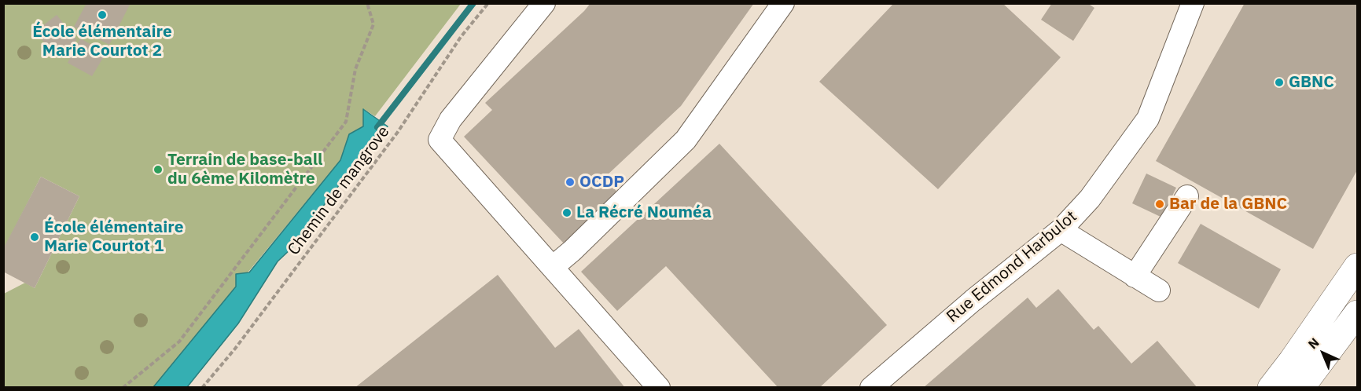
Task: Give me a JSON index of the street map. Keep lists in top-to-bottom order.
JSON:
{
  "streets": {
    "street": ["Rue Edmond Harbulot"],
    "path": ["Chemin de mangrove"]
  },
  "places": [
    "École élémentaire Marie Courtot 2",
    "GBNC",
    "Terrain de base-ball du 6ème Kilomètre",
    "OCDP",
    "Bar de la GBNC",
    "La Récré Nouméa",
    "École élémentaire Marie Courtot 1"
  ],
  "north": "top left"
}
